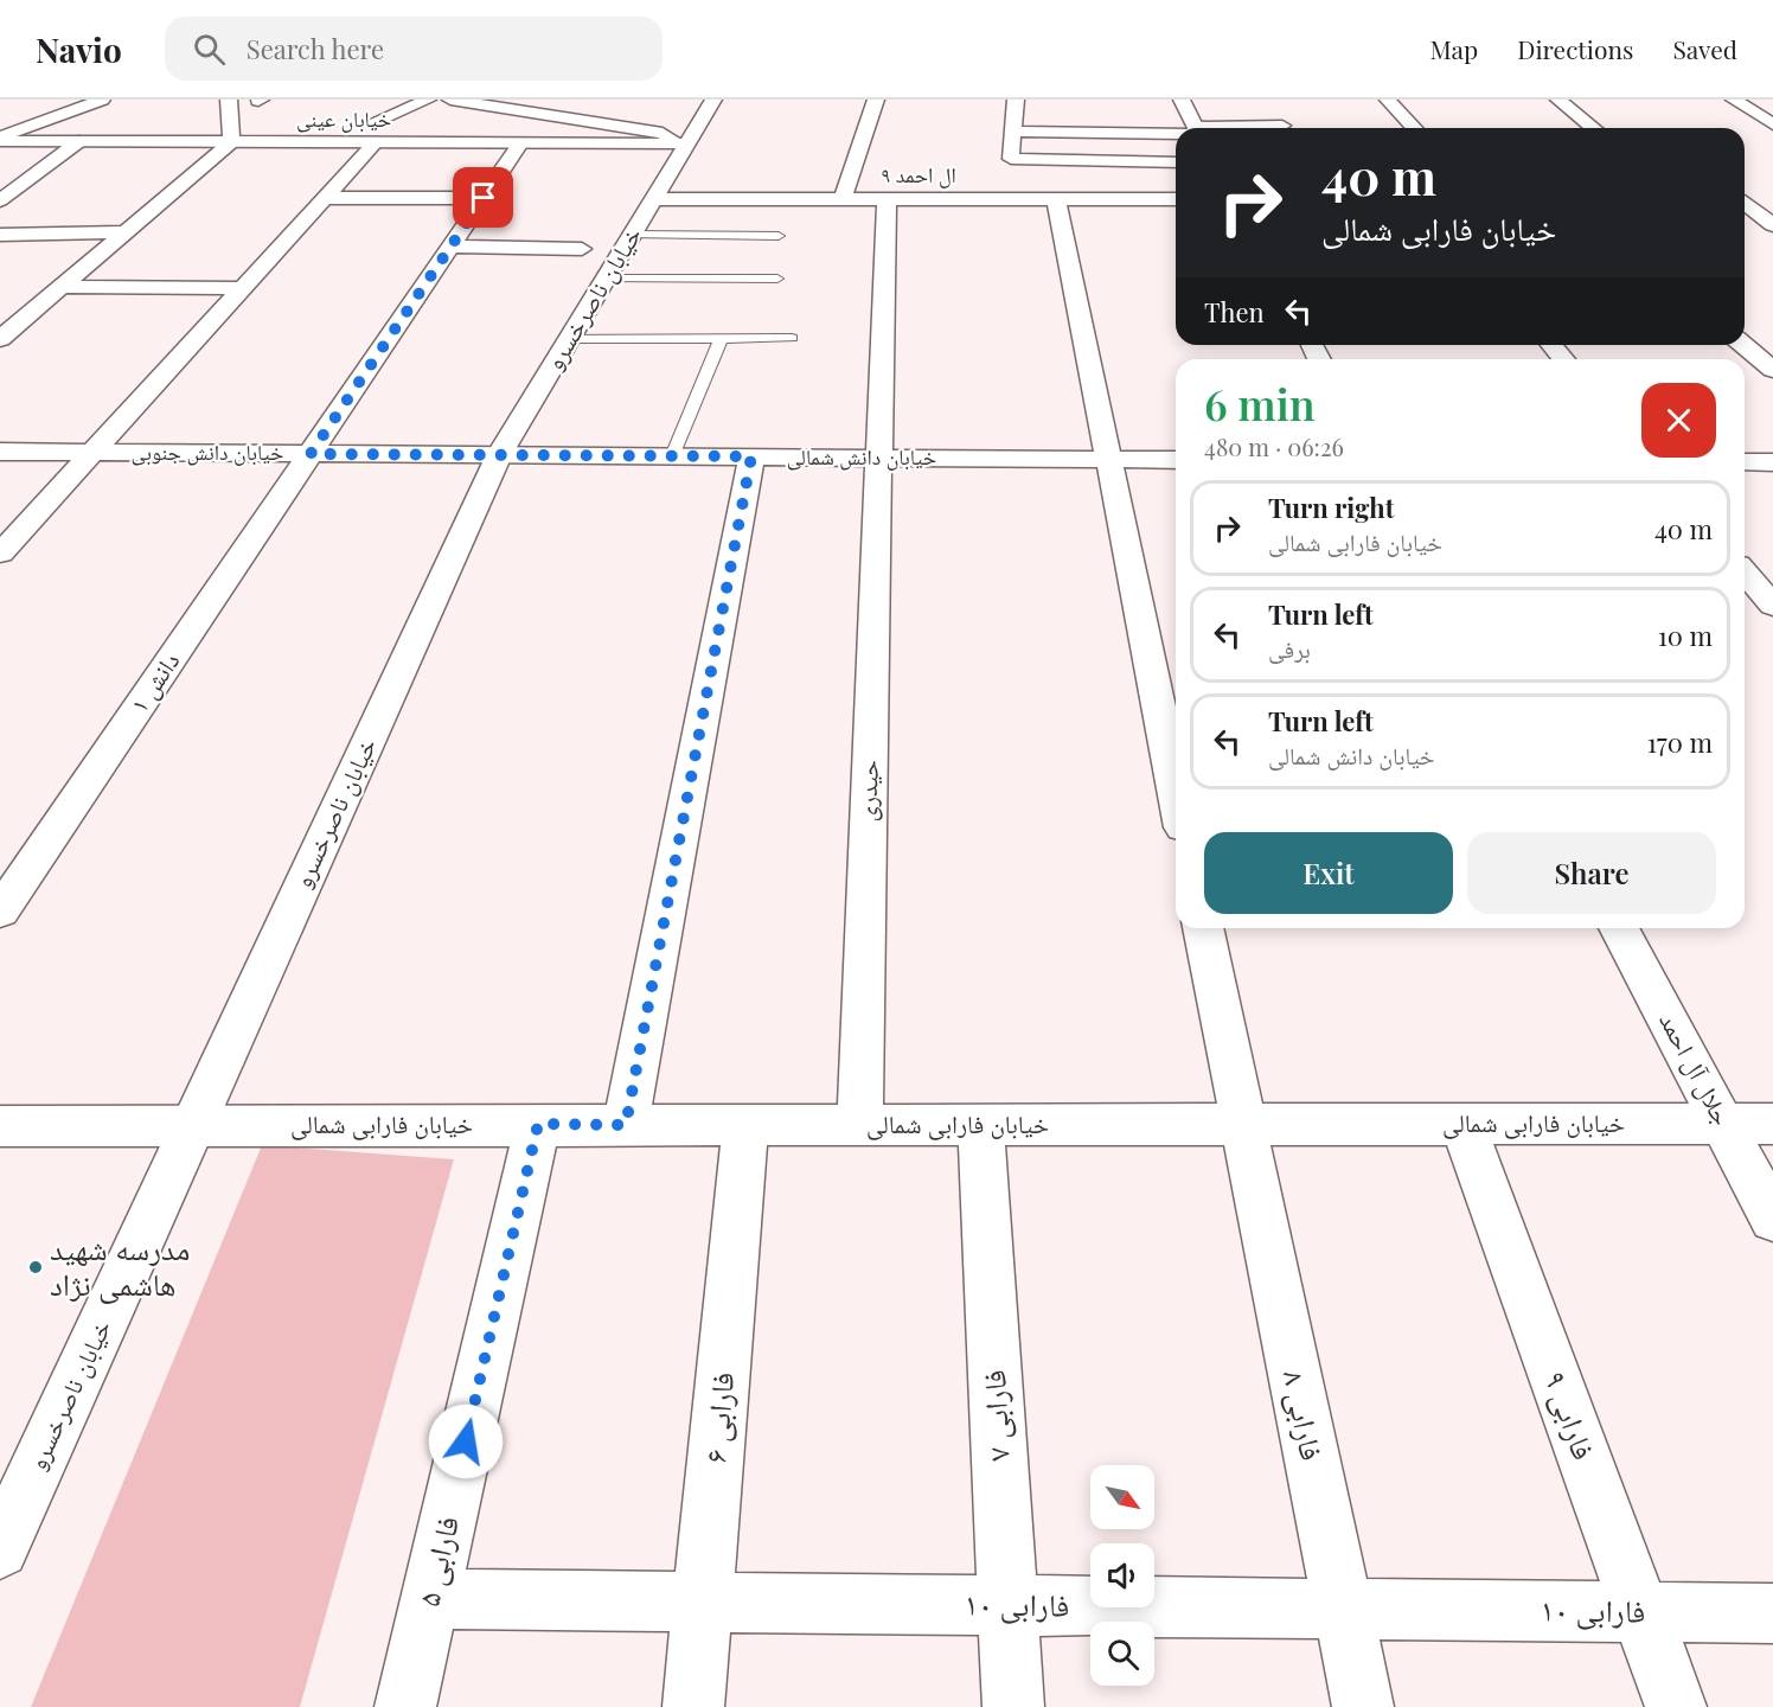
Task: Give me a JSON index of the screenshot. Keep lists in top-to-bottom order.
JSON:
{
  "streets": {
    "street": [
      "خیابان عینی",
      "ال احمد ۹",
      "خیابان ناصرخسرو",
      "خیابان دانش جنوبی",
      "خیابان دانش شمالی",
      "دانش ۱",
      "حیدری",
      "جلال آل احمد",
      "خیابان فارابی شمالی",
      "فارابی ۷",
      "فارابی ۸",
      "فارابی ۹",
      "فارابی ۶",
      "فارابی ۵",
      "فارابی ۱۰"
    ]
  },
  "crossings": [
    ["خیابان عینی", "خیابان ناصرخسرو"],
    ["ال احمد ۹", "خیابان ناصرخسرو"],
    ["ال احمد ۹", "حیدری"],
    ["خیابان ناصرخسرو", "خیابان دانش جنوبی"],
    ["خیابان ناصرخسرو", "خیابان دانش شمالی"],
    ["خیابان ناصرخسرو", "خیابان فارابی شمالی"],
    ["خیابان دانش جنوبی", "خیابان دانش شمالی"],
    ["خیابان دانش جنوبی", "دانش ۱"],
    ["خیابان دانش شمالی", "حیدری"],
    ["حیدری", "خیابان فارابی شمالی"],
    ["جلال آل احمد", "خیابان فارابی شمالی"],
    ["خیابان فارابی شمالی", "فارابی ۷"],
    ["خیابان فارابی شمالی", "فارابی ۸"],
    ["خیابان فارابی شمالی", "فارابی ۹"],
    ["خیابان فارابی شمالی", "فارابی ۵"],
    ["فارابی ۷", "فارابی ۱۰"],
    ["فارابی ۸", "فارابی ۱۰"],
    ["فارابی ۹", "فارابی ۱۰"],
    ["فارابی ۶", "فارابی ۱۰"],
    ["فارابی ۵", "فارابی ۱۰"]
  ],
  "places": ["مدرسه شهید ه‍اشمی نژاد"],
  "north": "bottom right",
  "page": {
    "header": "Navio",
    "search": "Search here",
    "nav": ["Map", "Directions", "Saved"],
    "turn": ["40 m", "خیابان فارابی شمالی"],
    "then": "Then",
    "heading": ["6 min", "480 m · 06:26"],
    "list": [
      {
        "name": "Turn right",
        "note": "خیابان فارابی شمالی",
        "value": "40 m"
      },
      {
        "name": "Turn left",
        "note": "برفی",
        "value": "10 m"
      },
      {
        "name": "Turn left",
        "note": "خیابان دانش شمالی",
        "value": "170 m"
      }
    ],
    "buttons": ["Exit", "Share"]
  }
}
